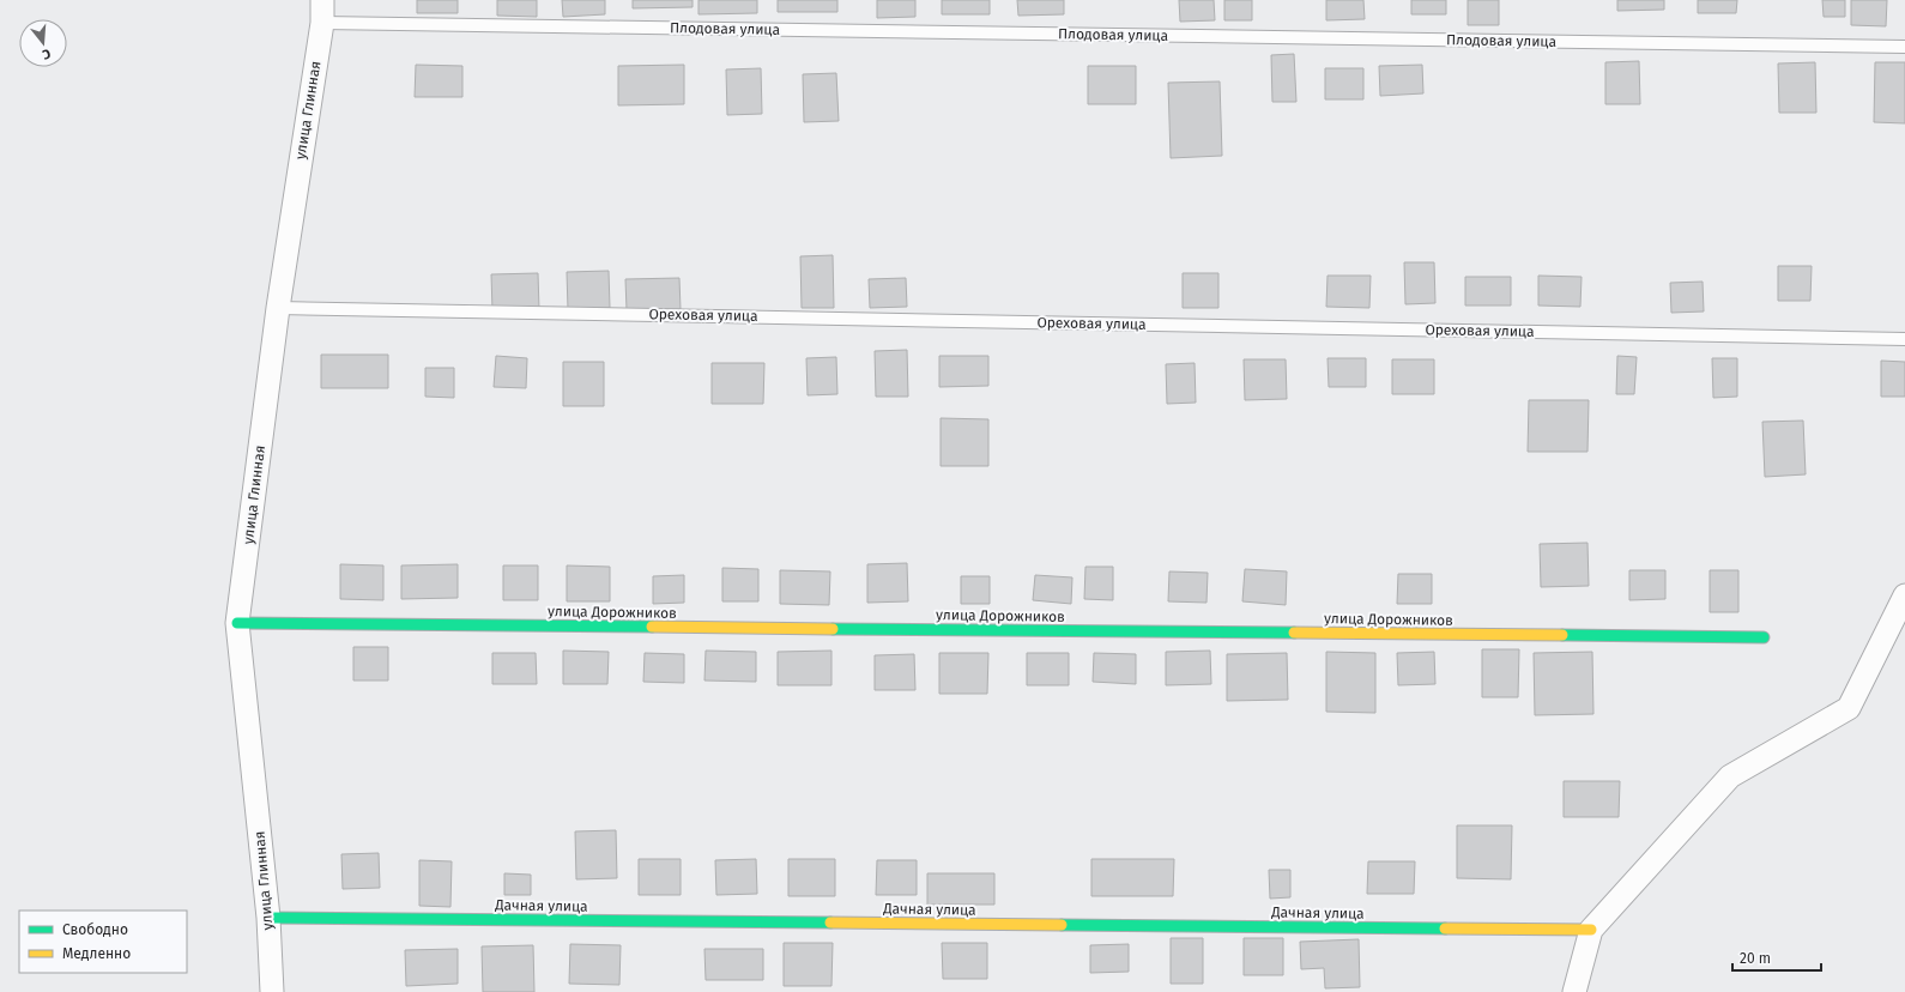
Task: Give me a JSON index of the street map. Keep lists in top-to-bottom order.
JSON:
{
  "streets": {
    "street": ["улица Глинная", "улица Дорожников", "Дачная улица"],
    "lane": ["Плодовая улица", "Ореховая улица"]
  },
  "crossings": [
    ["Плодовая улица", "улица Глинная"],
    ["улица Глинная", "Ореховая улица"],
    ["улица Глинная", "улица Дорожников"],
    ["улица Глинная", "Дачная улица"]
  ],
  "legend": ["Свободно", "Медленно"],
  "scale_bar": "20 m",
  "north": "bottom"
}
